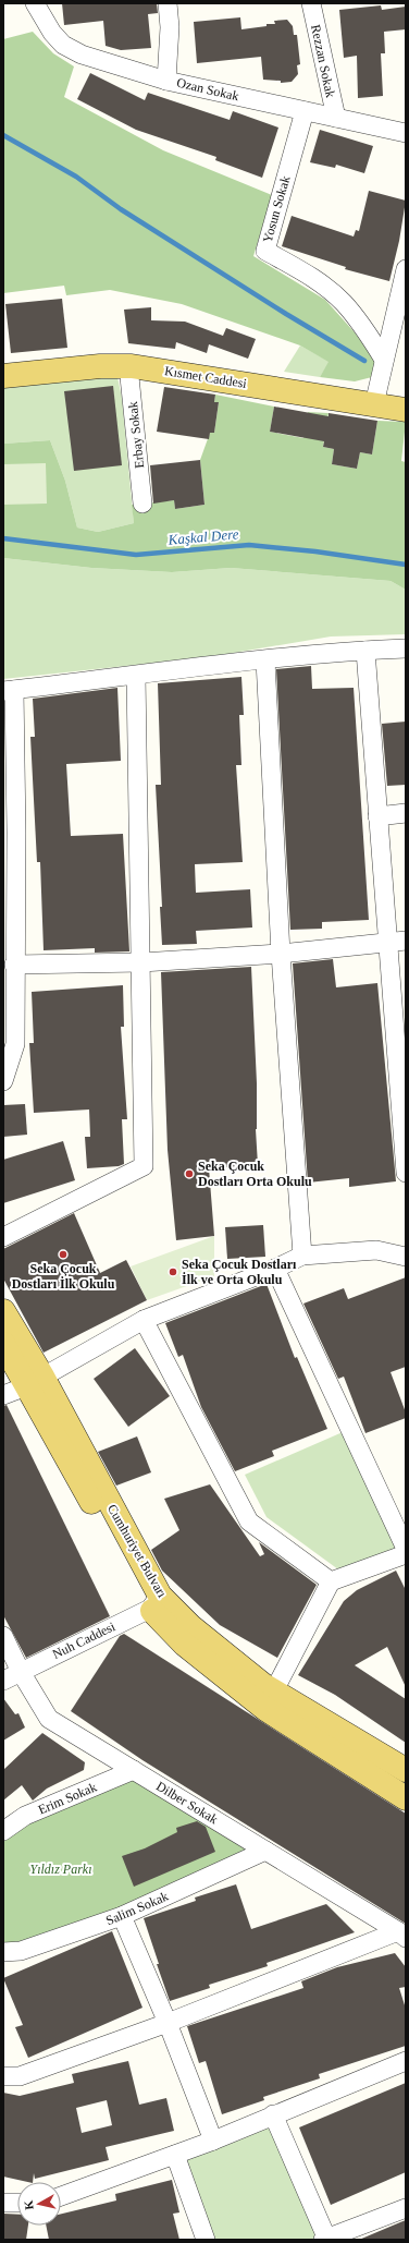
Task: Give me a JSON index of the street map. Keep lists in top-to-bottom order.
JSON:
{
  "streets": {
    "main road": ["Kısmet Caddesi", "Cumhuriyet Bulvarı"],
    "street": [
      "Rezzan Sokak",
      "Ozan Sokak",
      "Yosun Sokak",
      "Erbay Sokak",
      "Nuh Caddesi",
      "Erim Sokak",
      "Dilber Sokak",
      "Salim Sokak"
    ]
  },
  "crossings": [
    ["Rezzan Sokak", "Ozan Sokak"],
    ["Ozan Sokak", "Yosun Sokak"],
    ["Kısmet Caddesi", "Erbay Sokak"],
    ["Cumhuriyet Bulvarı", "Nuh Caddesi"],
    ["Nuh Caddesi", "Dilber Sokak"],
    ["Erim Sokak", "Dilber Sokak"],
    ["Dilber Sokak", "Salim Sokak"]
  ],
  "water": ["Kaşkal Dere"],
  "parks": ["Yıldız Parkı"],
  "places": ["Seka Çocuk Dostları Orta Okulu", "Seka Çocuk Dostları İlk Okulu", "Seka Çocuk Dostları İlk ve Orta Okulu"],
  "north": "left"
}
